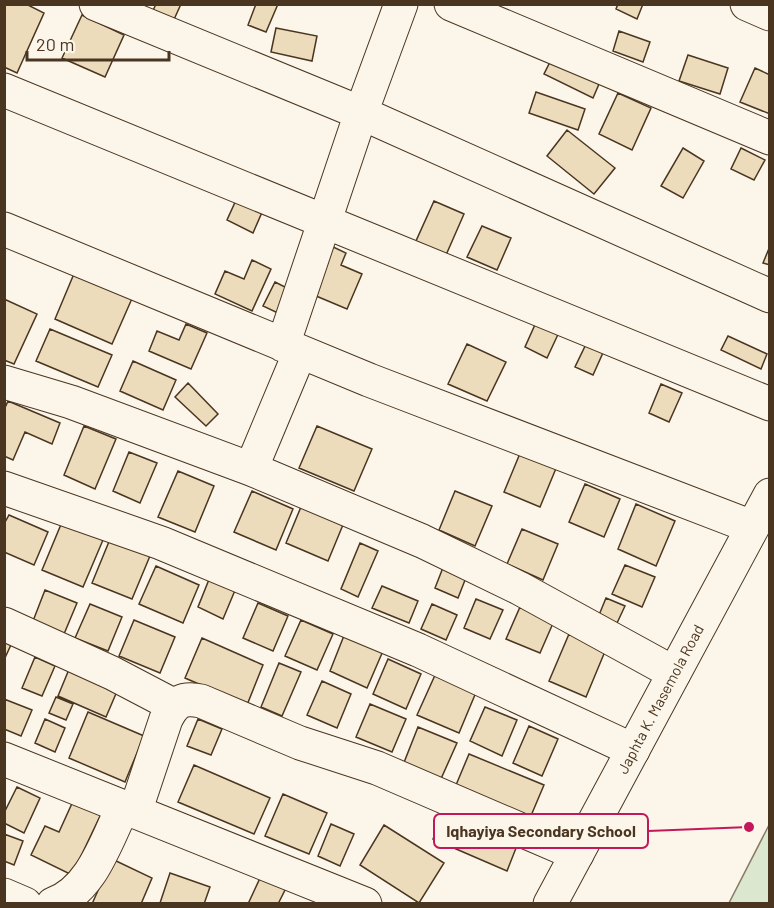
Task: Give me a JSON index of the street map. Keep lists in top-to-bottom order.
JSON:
{
  "streets": {
    "street": ["Japhta K. Masemola Road"]
  },
  "places": ["Iqhayiya Secondary School"],
  "scale_bar": "20 m"
}
